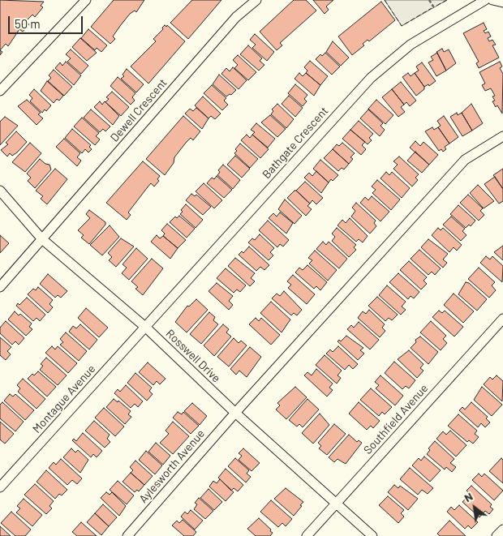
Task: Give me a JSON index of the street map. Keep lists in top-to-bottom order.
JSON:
{
  "streets": {
    "street": [
      "Dewell Crescent",
      "Bathgate Crescent",
      "Rosswell Drive",
      "Montague Avenue",
      "Southfield Avenue",
      "Aylesworth Avenue"
    ]
  },
  "crossings": [
    ["Dewell Crescent", "Rosswell Drive"],
    ["Bathgate Crescent", "Rosswell Drive"],
    ["Bathgate Crescent", "Montague Avenue"],
    ["Rosswell Drive", "Montague Avenue"],
    ["Rosswell Drive", "Southfield Avenue"],
    ["Rosswell Drive", "Aylesworth Avenue"]
  ],
  "scale_bar": "50 m",
  "north": "top left"
}
